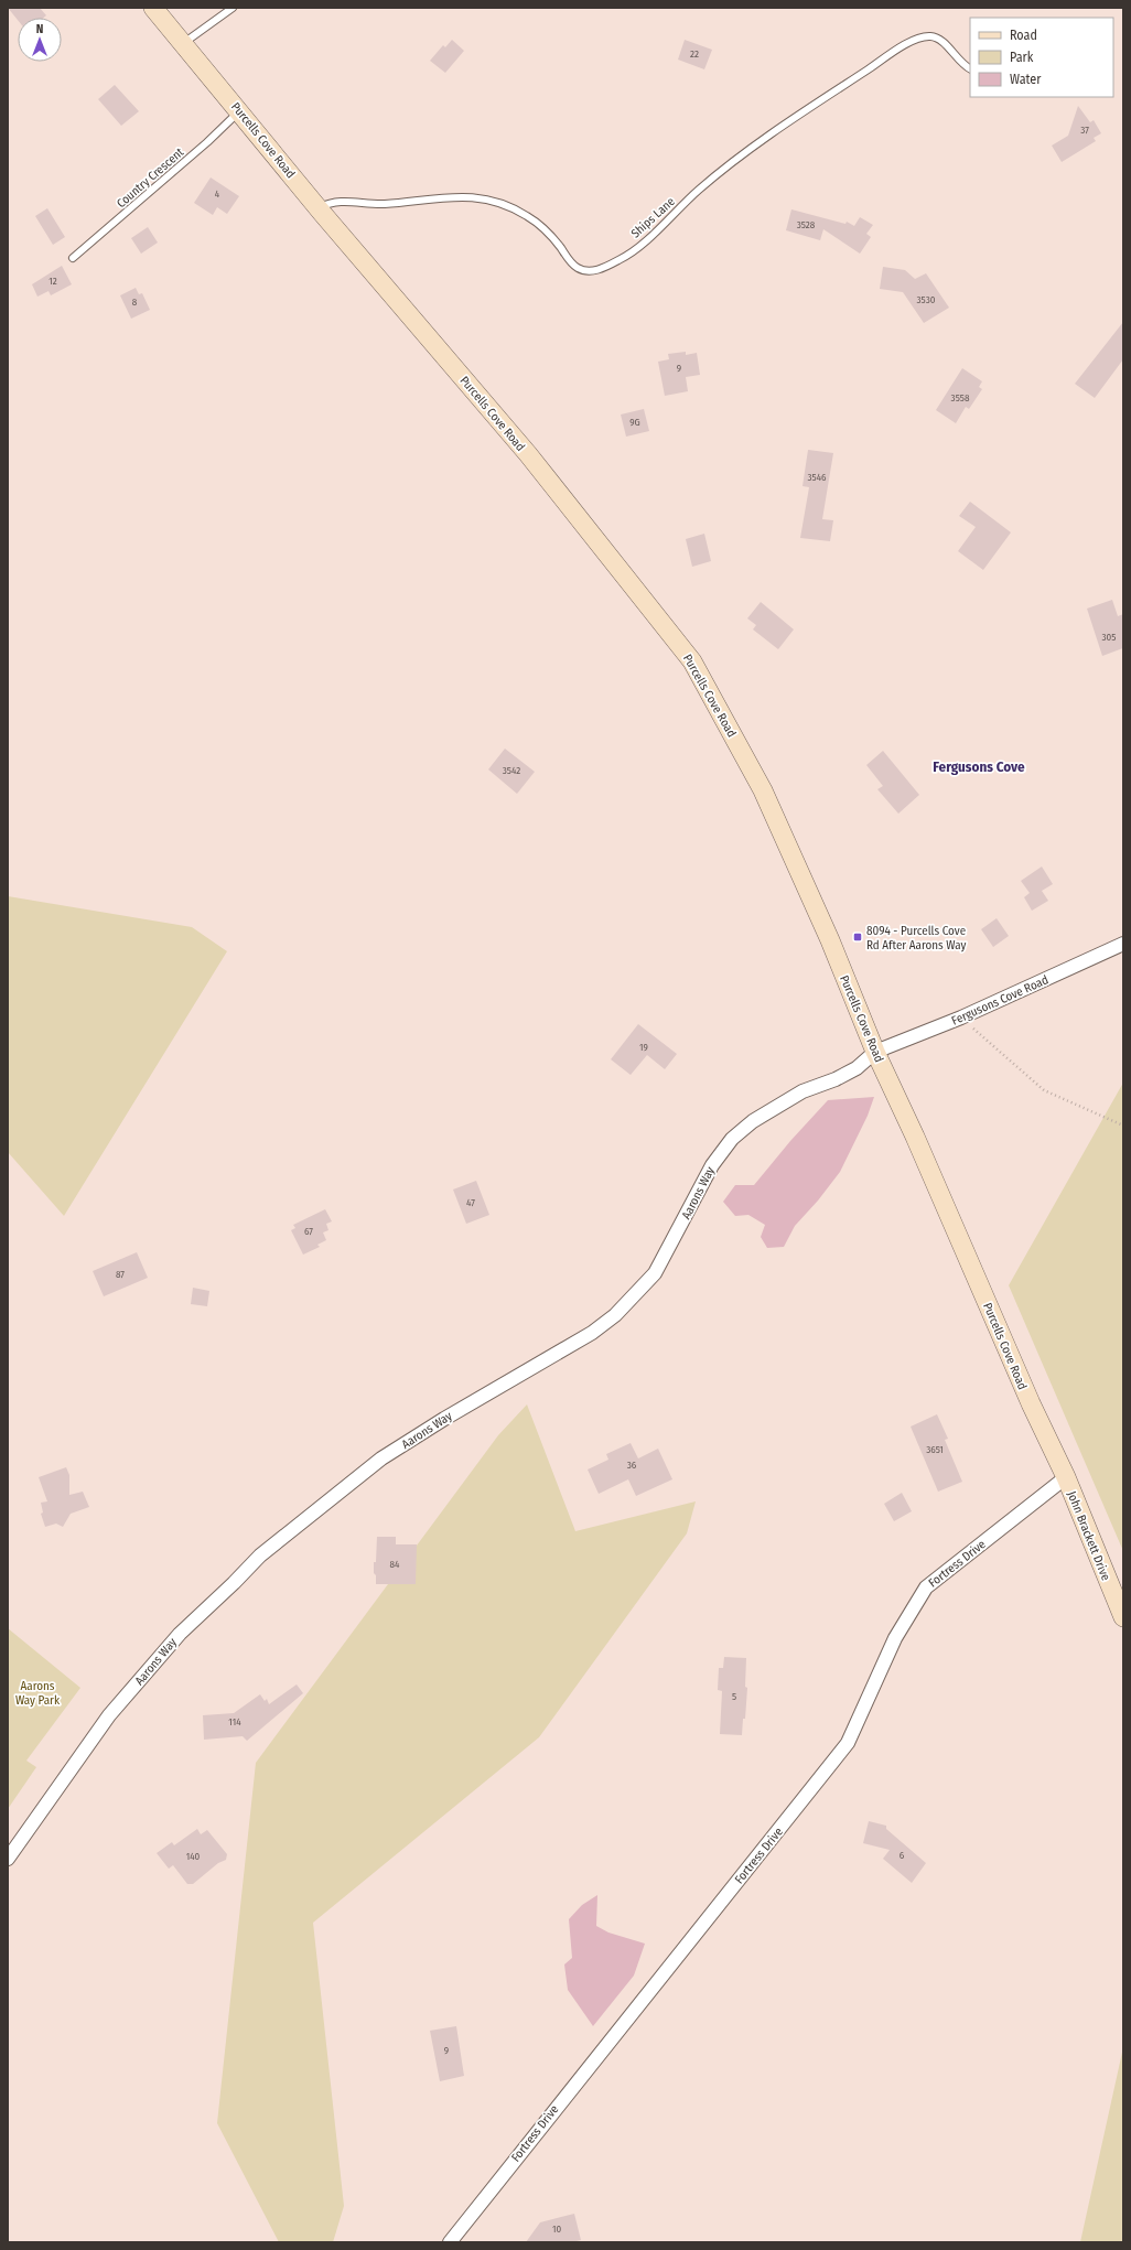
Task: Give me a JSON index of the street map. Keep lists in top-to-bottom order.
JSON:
{
  "streets": {
    "main road": ["Purcells Cove Road", "John Brackett Drive"],
    "street": ["Fergusons Cove Road", "Aarons Way", "Fortress Drive"],
    "lane": ["Country Crescent", "Ships Lane"]
  },
  "crossings": [
    ["Purcells Cove Road", "Country Crescent"],
    ["Purcells Cove Road", "Ships Lane"],
    ["Purcells Cove Road", "Fergusons Cove Road"],
    ["Purcells Cove Road", "Aarons Way"],
    ["Purcells Cove Road", "John Brackett Drive"],
    ["Purcells Cove Road", "Fortress Drive"],
    ["Fergusons Cove Road", "Aarons Way"],
    ["John Brackett Drive", "Fortress Drive"]
  ],
  "districts": ["Fergusons Cove"],
  "parks": ["Aarons Way Park"],
  "places": {
    "transit": ["8094 - Purcells Cove Rd After Aarons Way"]
  },
  "house_numbers": [
    "22",
    "37",
    "4",
    "3528",
    "12",
    "3530",
    "8",
    "9",
    "3558",
    "9G",
    "3546",
    "305",
    "3542",
    "19",
    "47",
    "67",
    "87",
    "3651",
    "36",
    "84",
    "5",
    "114",
    "6",
    "140",
    "9",
    "10"
  ],
  "legend": ["Road", "Park", "Water"],
  "north": "top"
}
